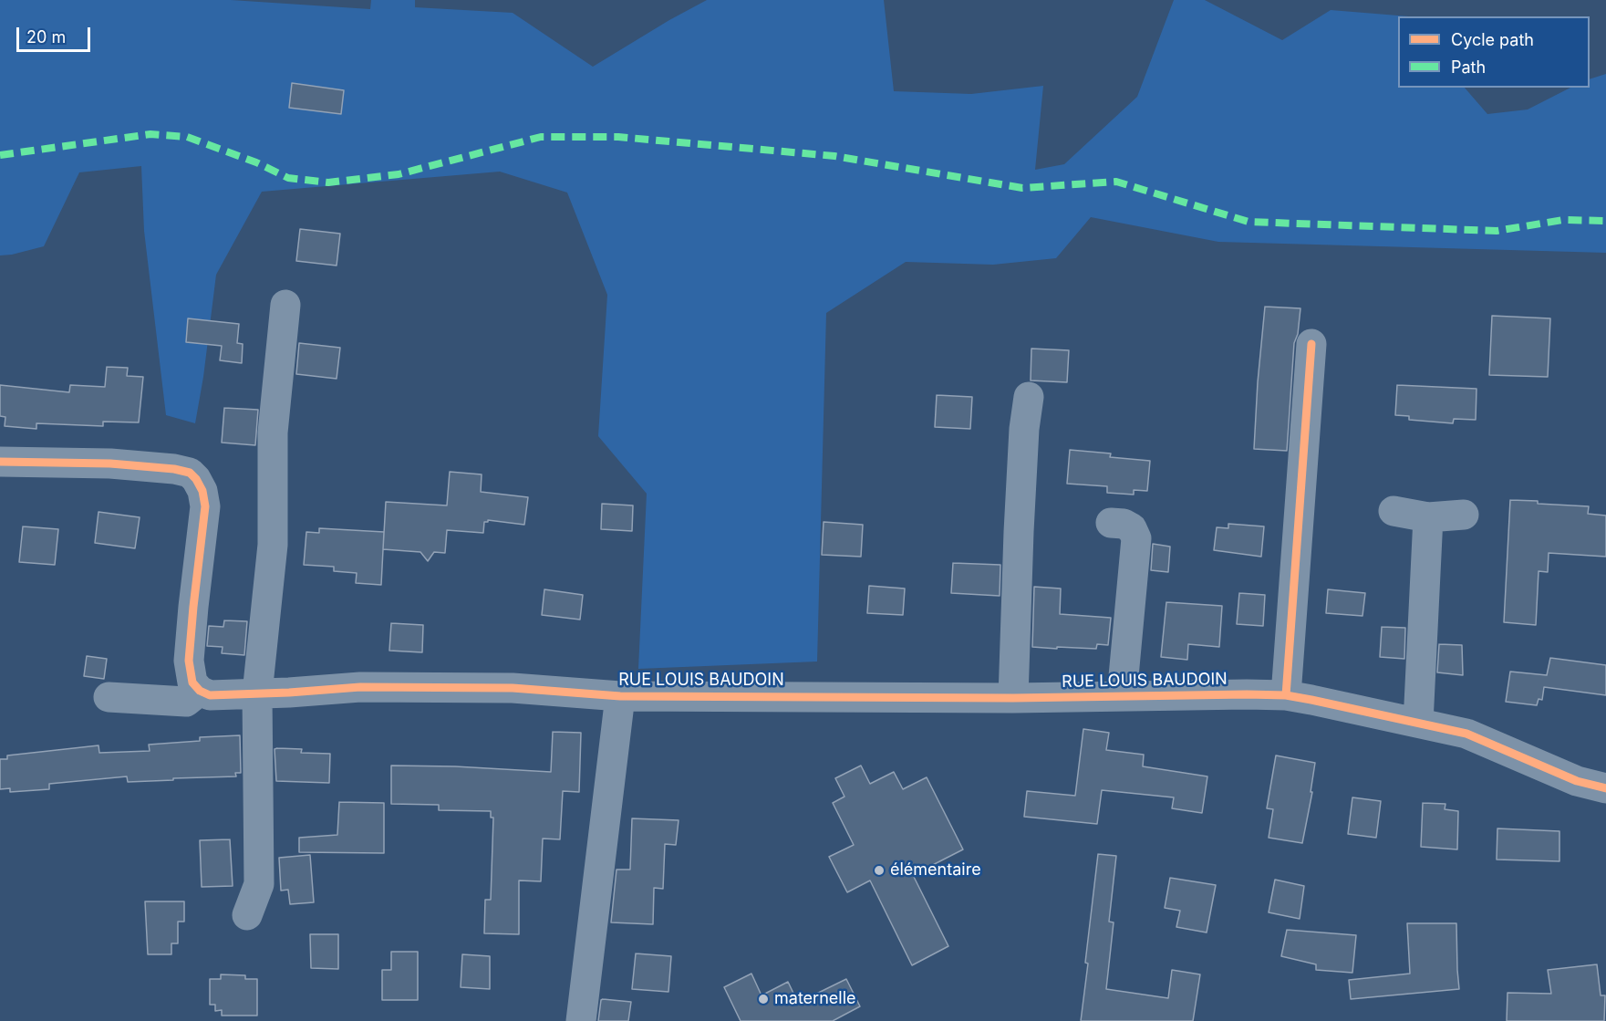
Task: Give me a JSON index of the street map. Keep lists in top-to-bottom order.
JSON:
{
  "streets": {
    "street": ["RUE LOUIS BAUDOIN"]
  },
  "places": ["élémentaire", "maternelle"],
  "legend": ["Cycle path", "Path"],
  "scale_bar": "20 m"
}
